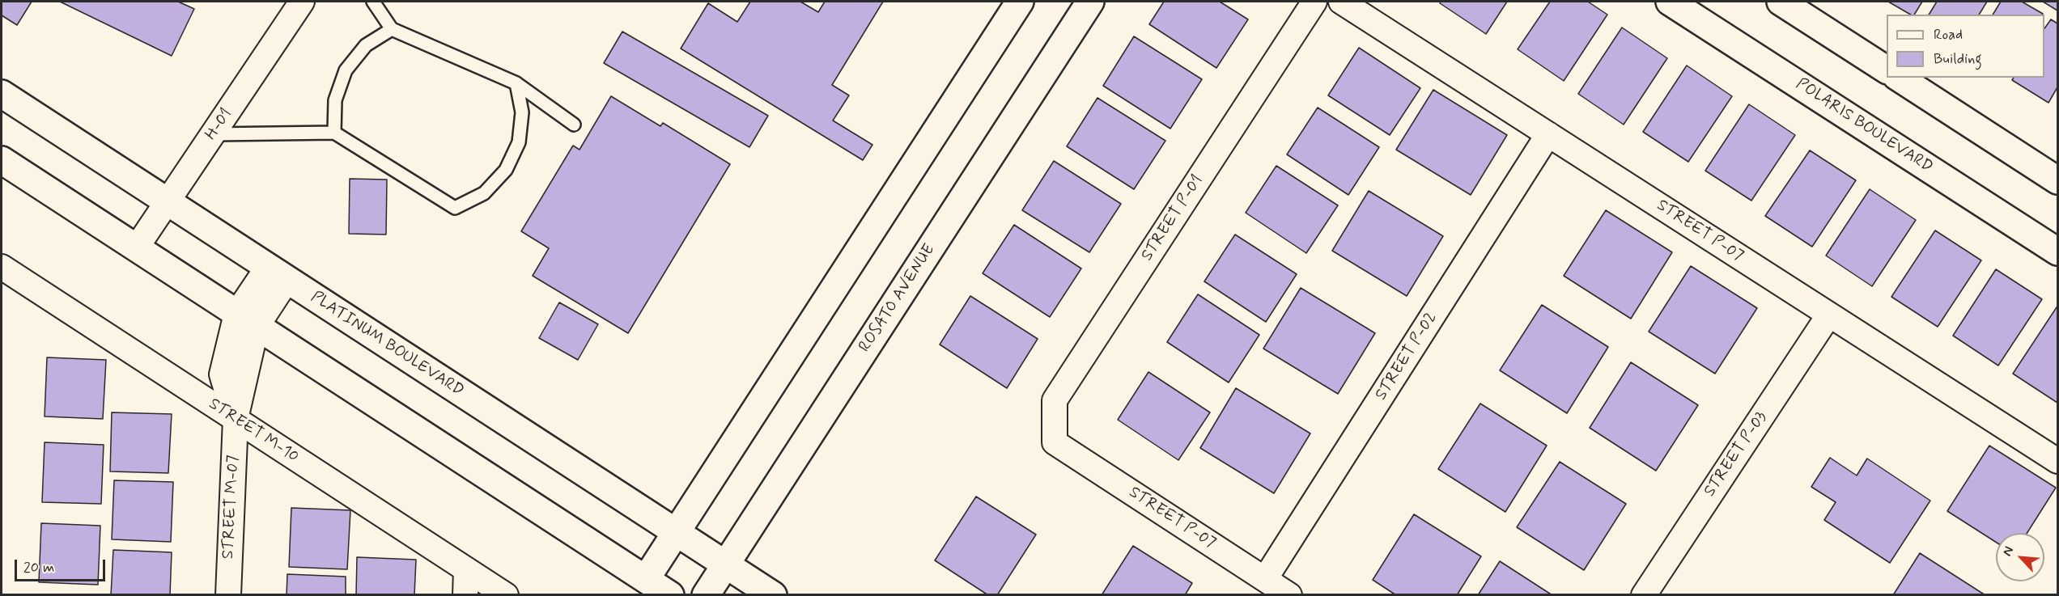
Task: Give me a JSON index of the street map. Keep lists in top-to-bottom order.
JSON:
{
  "streets": {
    "street": [
      "H-01",
      "POLARIS BOULEVARD",
      "STREET P-01",
      "STREET P-07",
      "ROSATO AVENUE",
      "PLATINUM BOULEVARD",
      "STREET P-02",
      "STREET M-10",
      "STREET P-03",
      "STREET M-07"
    ]
  },
  "crossings": [
    ["H-01", "PLATINUM BOULEVARD"],
    ["STREET P-01", "STREET P-07"],
    ["STREET P-07", "STREET P-02"],
    ["STREET P-07", "STREET P-03"],
    ["ROSATO AVENUE", "PLATINUM BOULEVARD"],
    ["STREET M-10", "STREET M-07"]
  ],
  "legend": ["Road", "Building"],
  "scale_bar": "20 m",
  "north": "top left"
}
